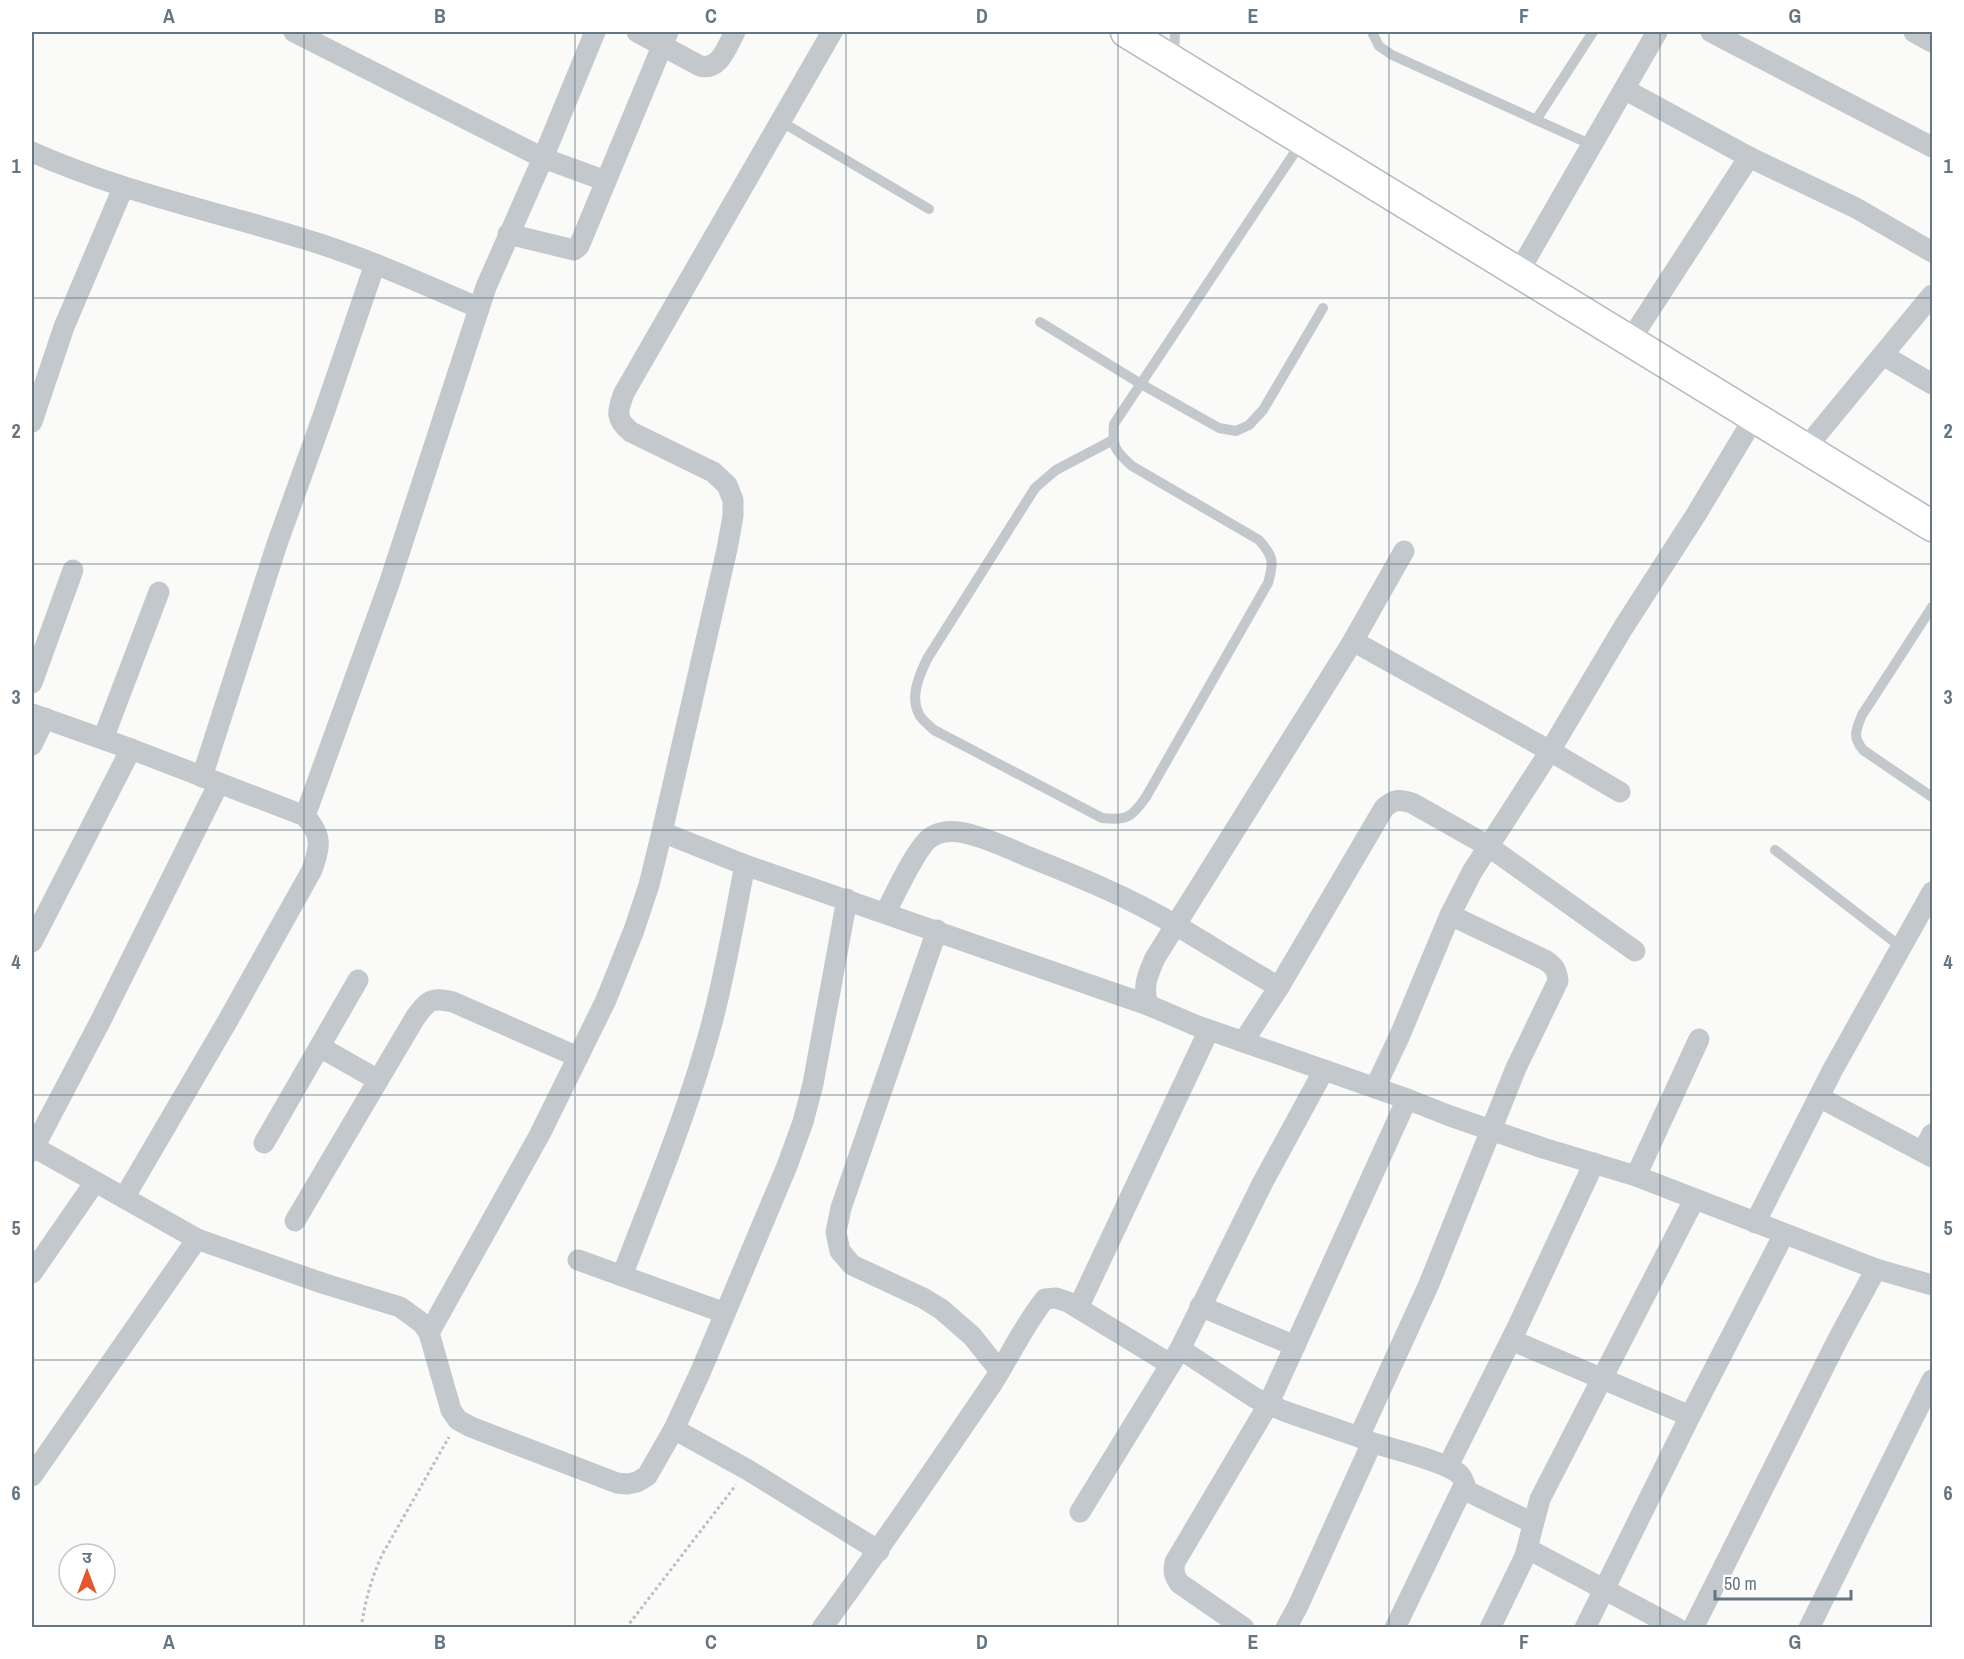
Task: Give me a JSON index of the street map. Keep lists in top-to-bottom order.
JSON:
{
  "scale_bar": "50 m",
  "north": "top",
  "grid": {
    "columns": [
      "A",
      "B",
      "C",
      "D",
      "E",
      "F",
      "G"
    ],
    "rows": [
      "1",
      "2",
      "3",
      "4",
      "5",
      "6"
    ]
  }
}
